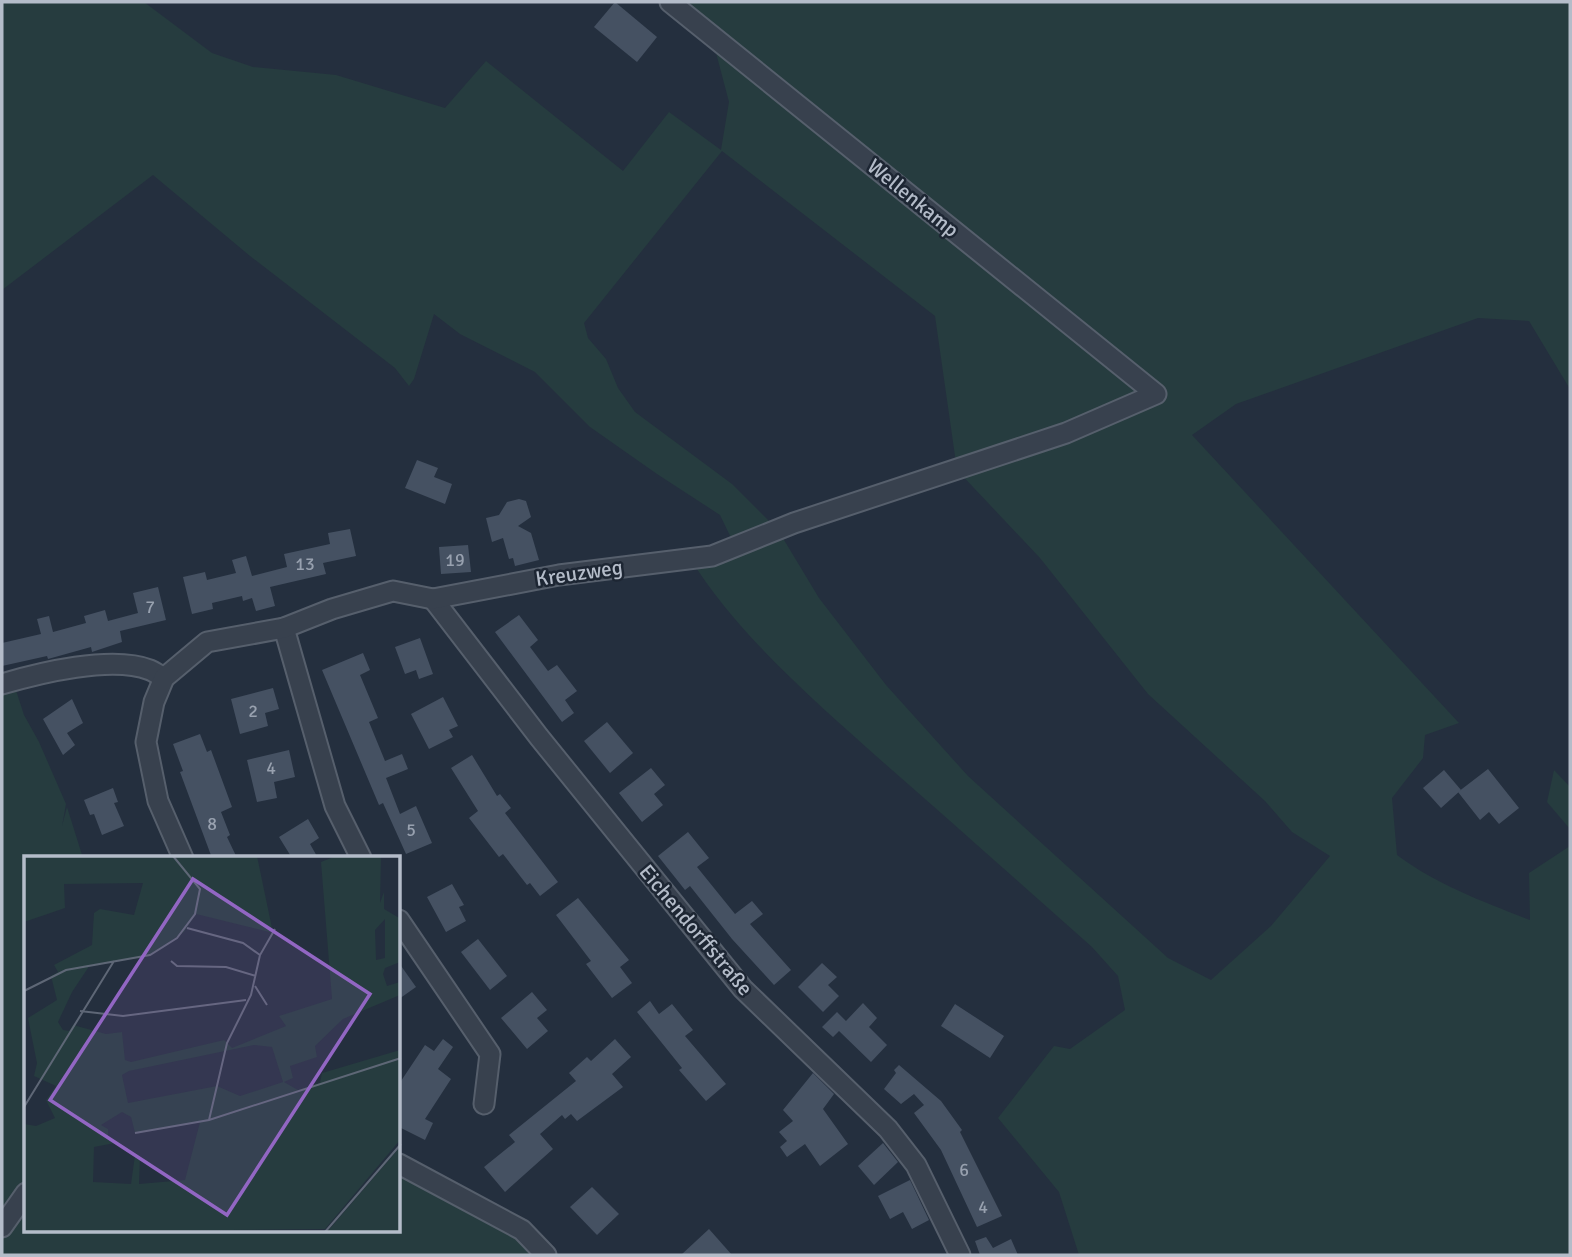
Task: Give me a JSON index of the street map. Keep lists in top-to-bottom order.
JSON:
{
  "streets": {
    "street": ["Wellenkamp", "Kreuzweg", "Eichendorffstraße"]
  },
  "crossings": [
    ["Wellenkamp", "Kreuzweg"],
    ["Kreuzweg", "Eichendorffstraße"]
  ],
  "house_numbers": [
    "19",
    "13",
    "7",
    "2",
    "4",
    "8",
    "5",
    "6",
    "4"
  ]
}
